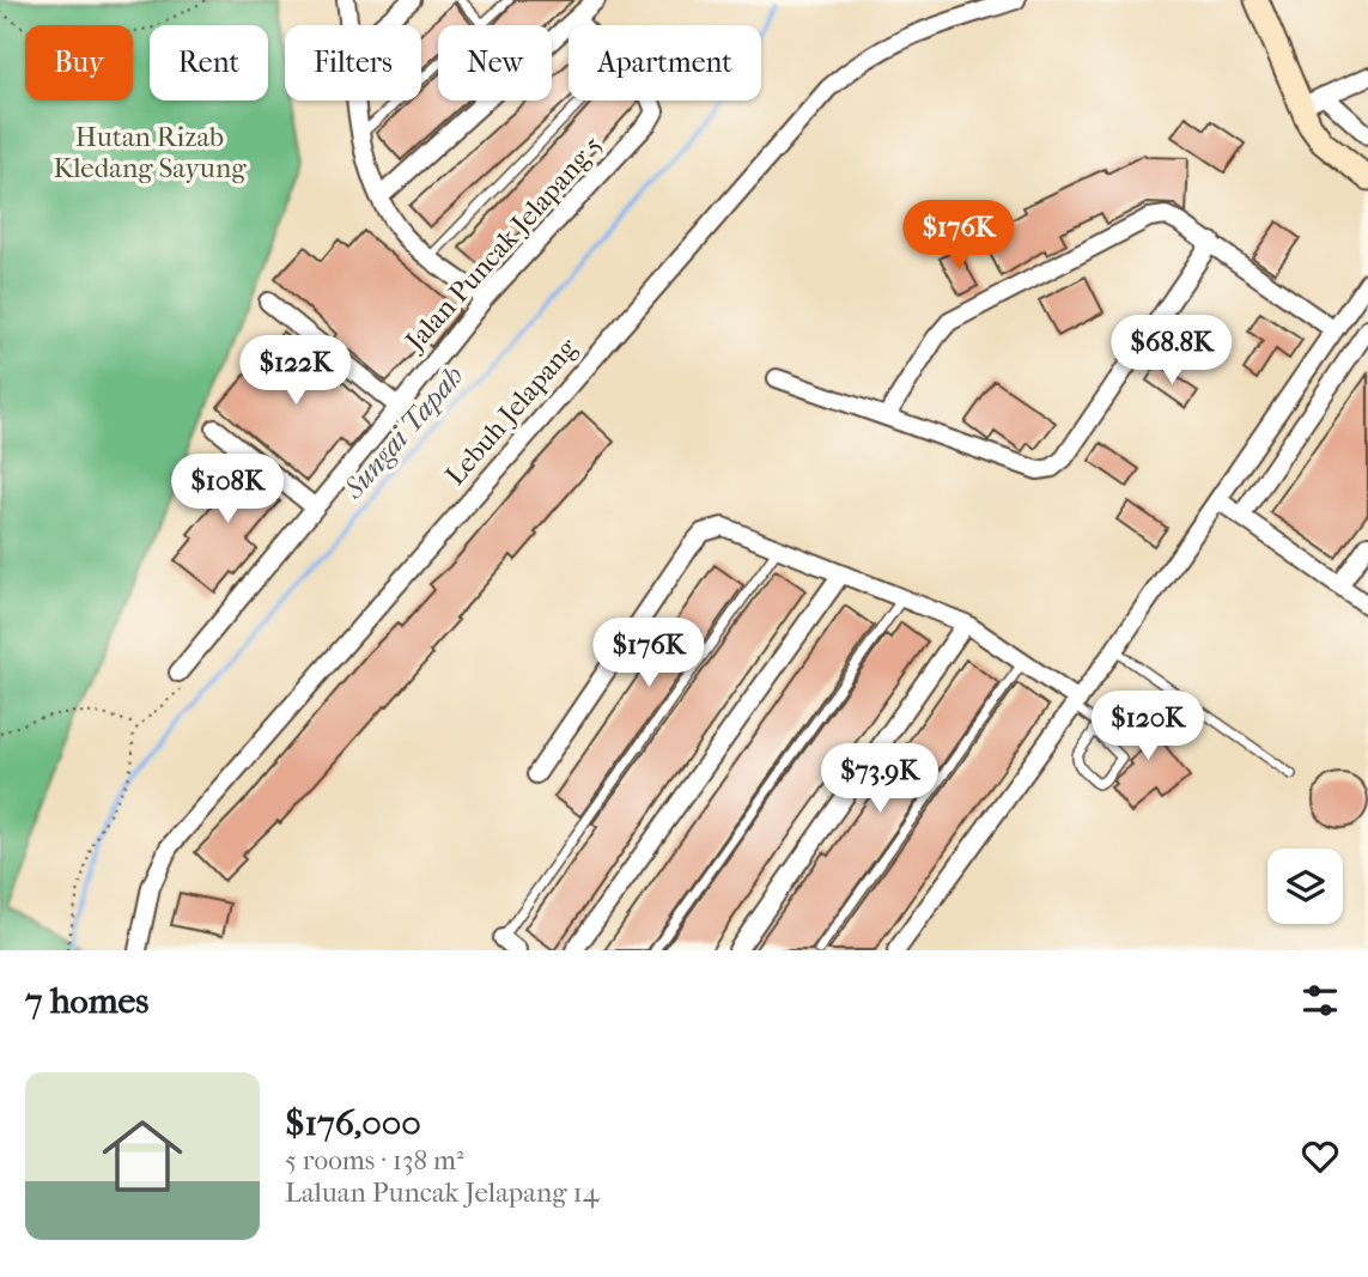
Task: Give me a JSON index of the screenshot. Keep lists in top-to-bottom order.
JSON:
{
  "streets": {
    "street": ["Jalan Puncak Jelapang 5", "Lebuh Jelapang"]
  },
  "water": ["Sungai Tapah"],
  "parks": ["Hutan Rizab Kledang Sayung"],
  "page": {
    "chip": [
      "Buy",
      "Rent",
      "Filters",
      "New",
      "Apartment"
    ],
    "price": [
      "$176K",
      "$68.8K",
      "$122K",
      "$108K",
      "$176K",
      "$120K",
      "$73.9K"
    ],
    "heading": "7 homes",
    "list": [
      {
        "name": "$176,000",
        "note": "5 rooms · 138 m² · Laluan Puncak Jelapang 14"
      }
    ]
  }
}
